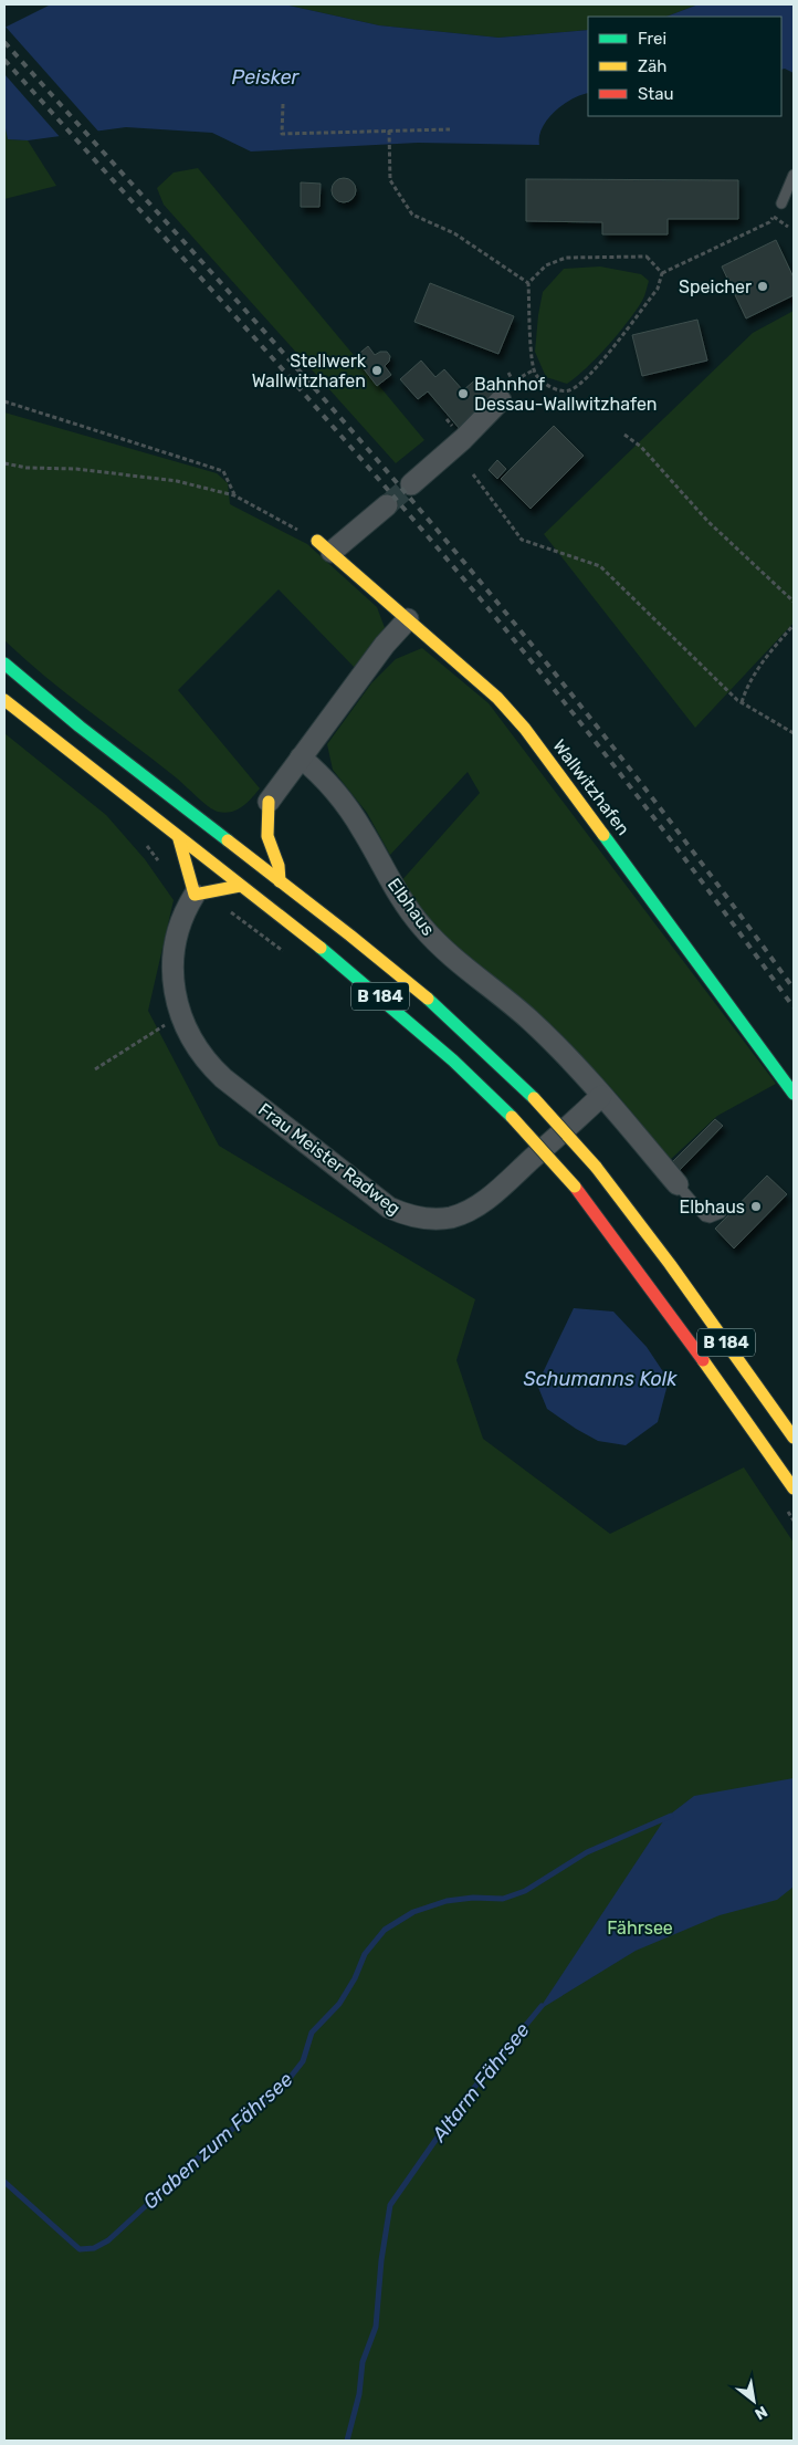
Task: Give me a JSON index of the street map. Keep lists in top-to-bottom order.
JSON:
{
  "streets": {
    "main road": ["Wallwitzhafen", "B 184"],
    "street": ["Elbhaus"]
  },
  "water": [
    "Peisker",
    "Schumanns Kolk",
    "Altarm Fährsee",
    "Graben zum Fährsee"
  ],
  "parks": ["Fährsee"],
  "places": [
    "Speicher",
    "Stellwerk Wallwitzhafen",
    "Bahnhof Dessau-Wallwitzhafen",
    "Elbhaus"
  ],
  "legend": ["Frei", "Zäh", "Stau"],
  "north": "bottom right"
}
